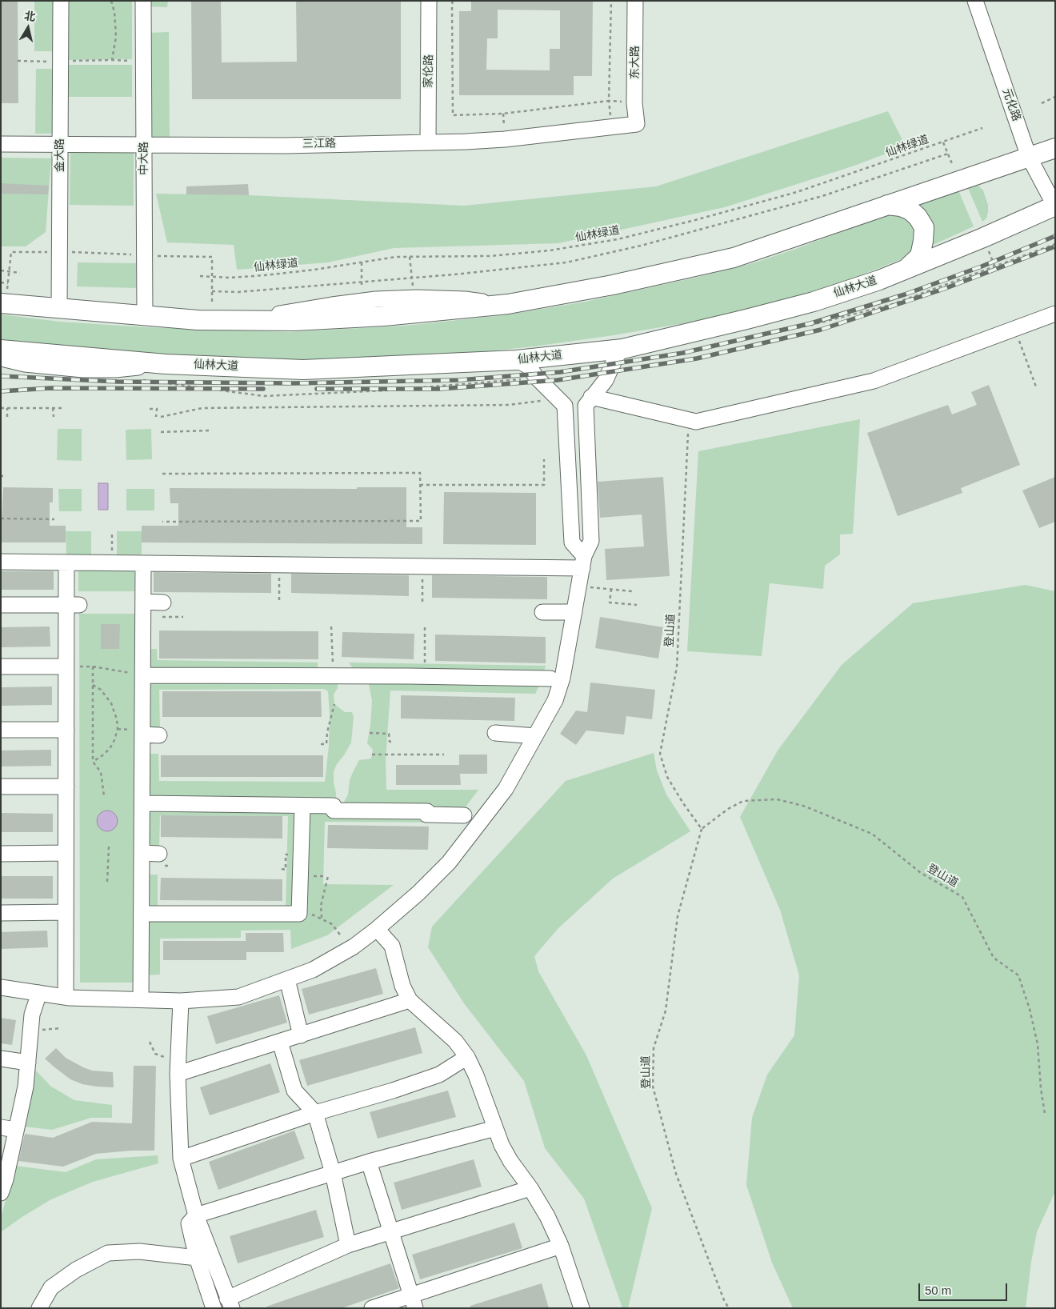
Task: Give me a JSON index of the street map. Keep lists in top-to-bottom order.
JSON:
{
  "streets": {
    "main road": ["仙林大道"],
    "street": [
      "东大路",
      "家伦路",
      "元化路",
      "三江路",
      "金大路",
      "中大路"
    ],
    "path": ["仙林绿道", "登山道"]
  },
  "crossings": [
    ["东大路", "三江路"],
    ["家伦路", "三江路"],
    ["元化路", "仙林大道"],
    ["三江路", "金大路"],
    ["三江路", "中大路"]
  ],
  "scale_bar": "50 m",
  "north": "top"
}
